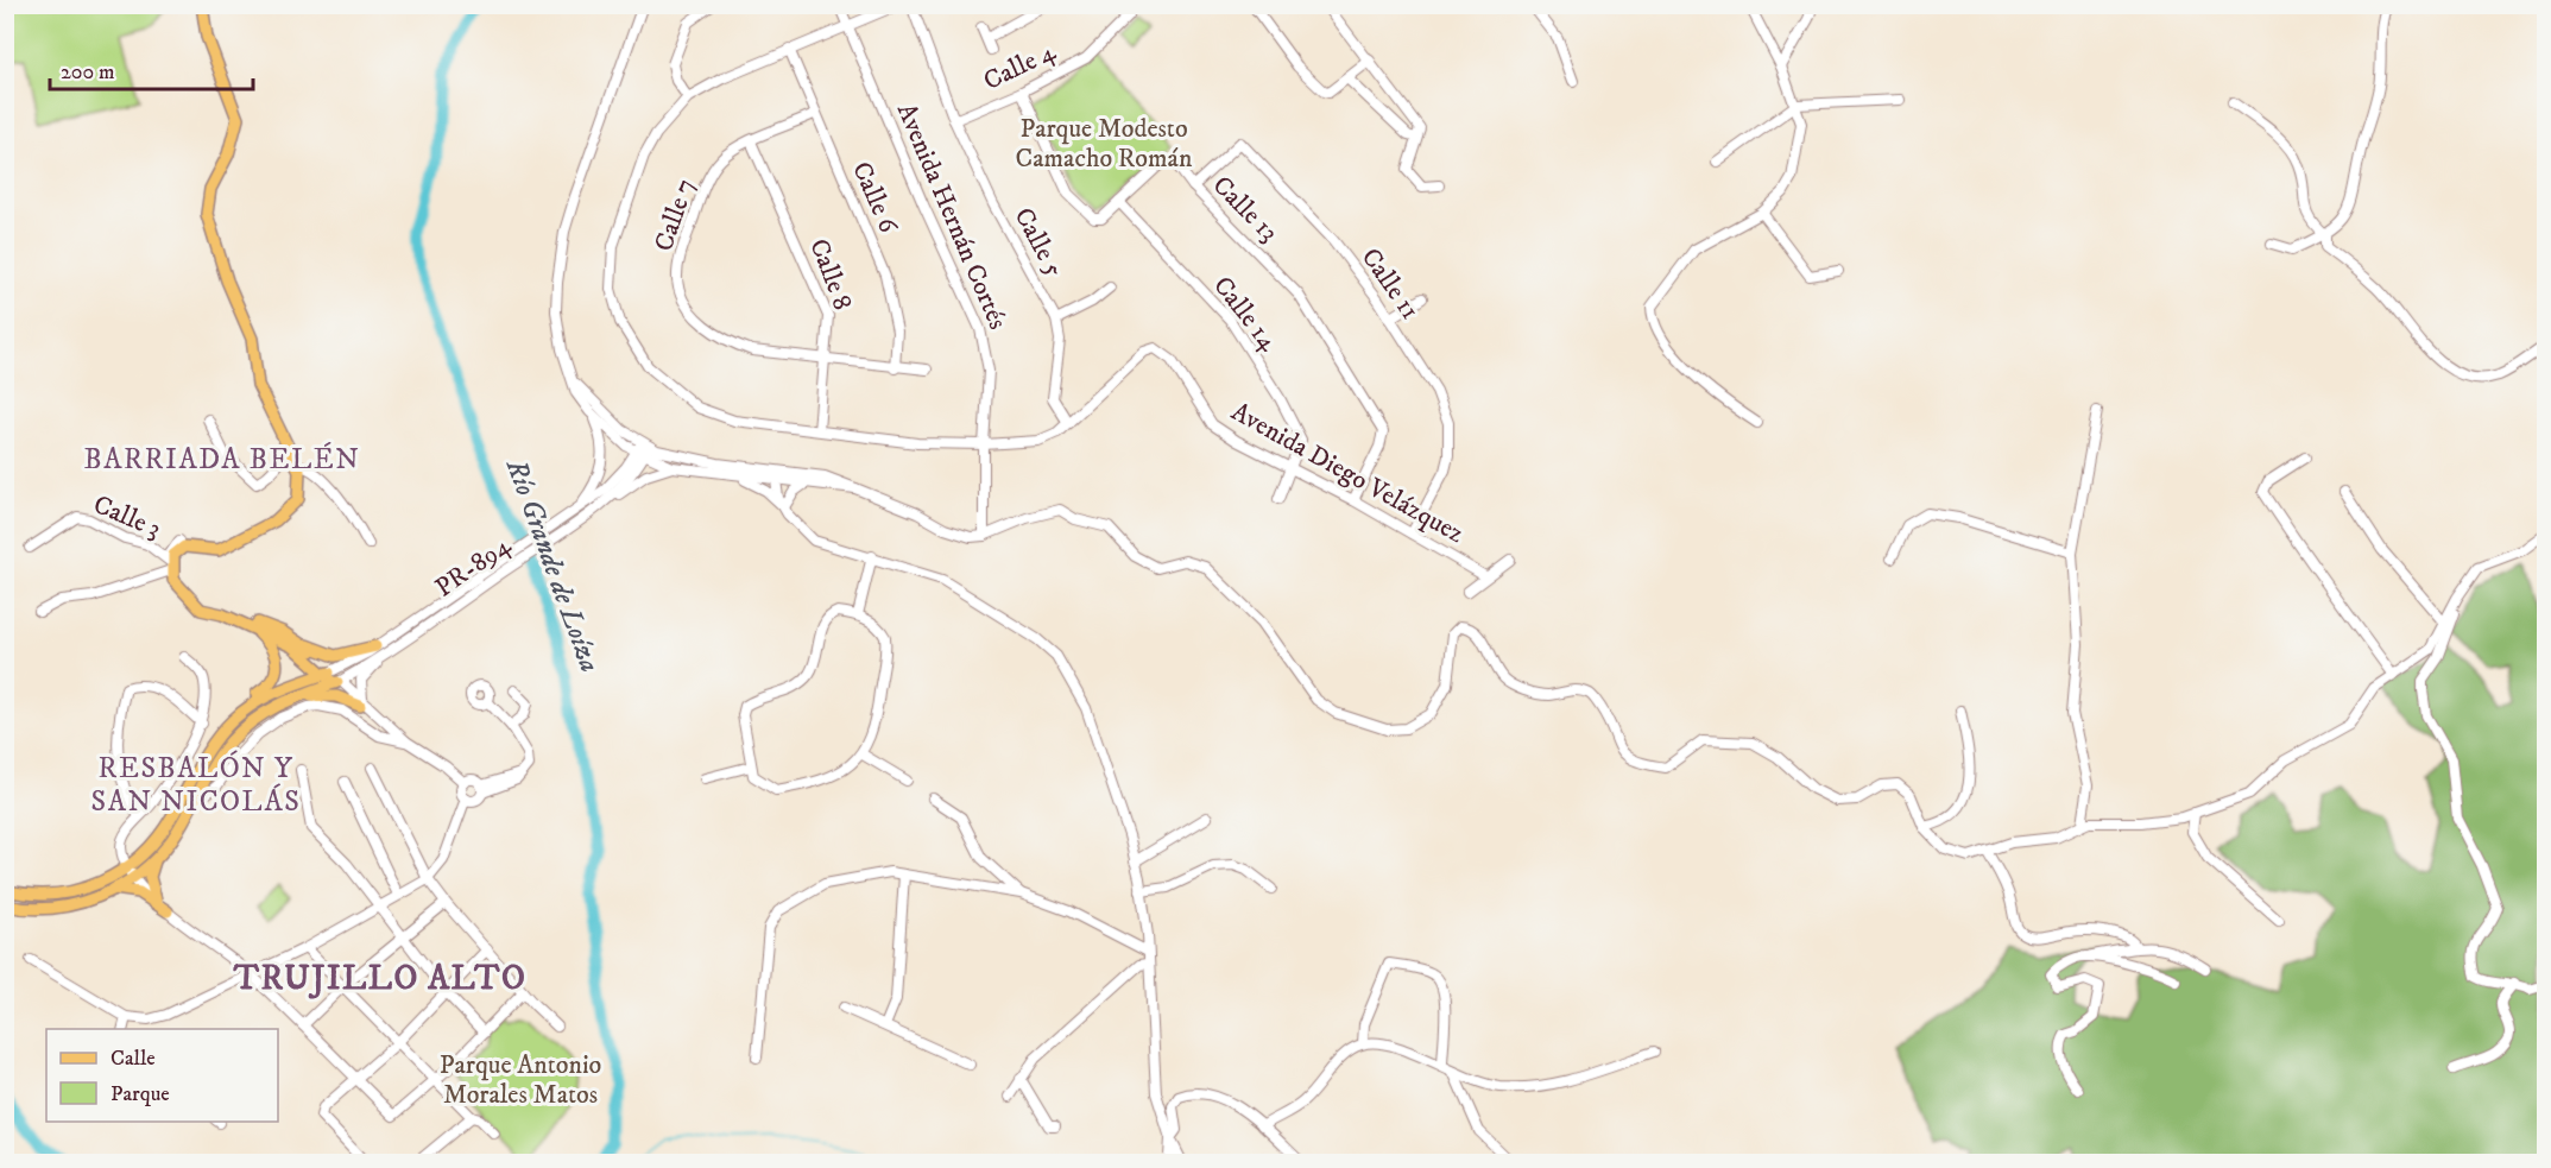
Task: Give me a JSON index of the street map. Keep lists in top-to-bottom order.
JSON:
{
  "streets": {
    "street": [
      "Calle 4",
      "Calle 6",
      "Calle 13",
      "Calle 7",
      "Avenida Hernán Cortés",
      "Calle 5",
      "Calle 8",
      "Calle 11",
      "Calle 14",
      "Avenida Diego Velázquez",
      "Calle 3",
      "PR-894"
    ]
  },
  "crossings": [
    ["Calle 4", "Calle 13"],
    ["Calle 4", "Calle 5"],
    ["Calle 6", "Calle 7"],
    ["Calle 6", "Avenida Diego Velázquez"],
    ["Calle 13", "Calle 11"],
    ["Calle 13", "Calle 14"],
    ["Calle 13", "Avenida Diego Velázquez"],
    ["Calle 7", "Calle 8"],
    ["Avenida Hernán Cortés", "Avenida Diego Velázquez"],
    ["Calle 5", "Avenida Diego Velázquez"],
    ["Calle 8", "Avenida Diego Velázquez"],
    ["Calle 11", "Avenida Diego Velázquez"],
    ["Calle 14", "Avenida Diego Velázquez"]
  ],
  "districts": ["BARRIADA BELÉN", "RESBALÓN Y SAN NICOLÁS", "TRUJILLO ALTO"],
  "water": ["Río Grande de Loíza"],
  "parks": ["Parque Modesto Camacho Román", "Parque Antonio Morales Matos"],
  "legend": ["Calle", "Parque"],
  "scale_bar": "200 m"
}
